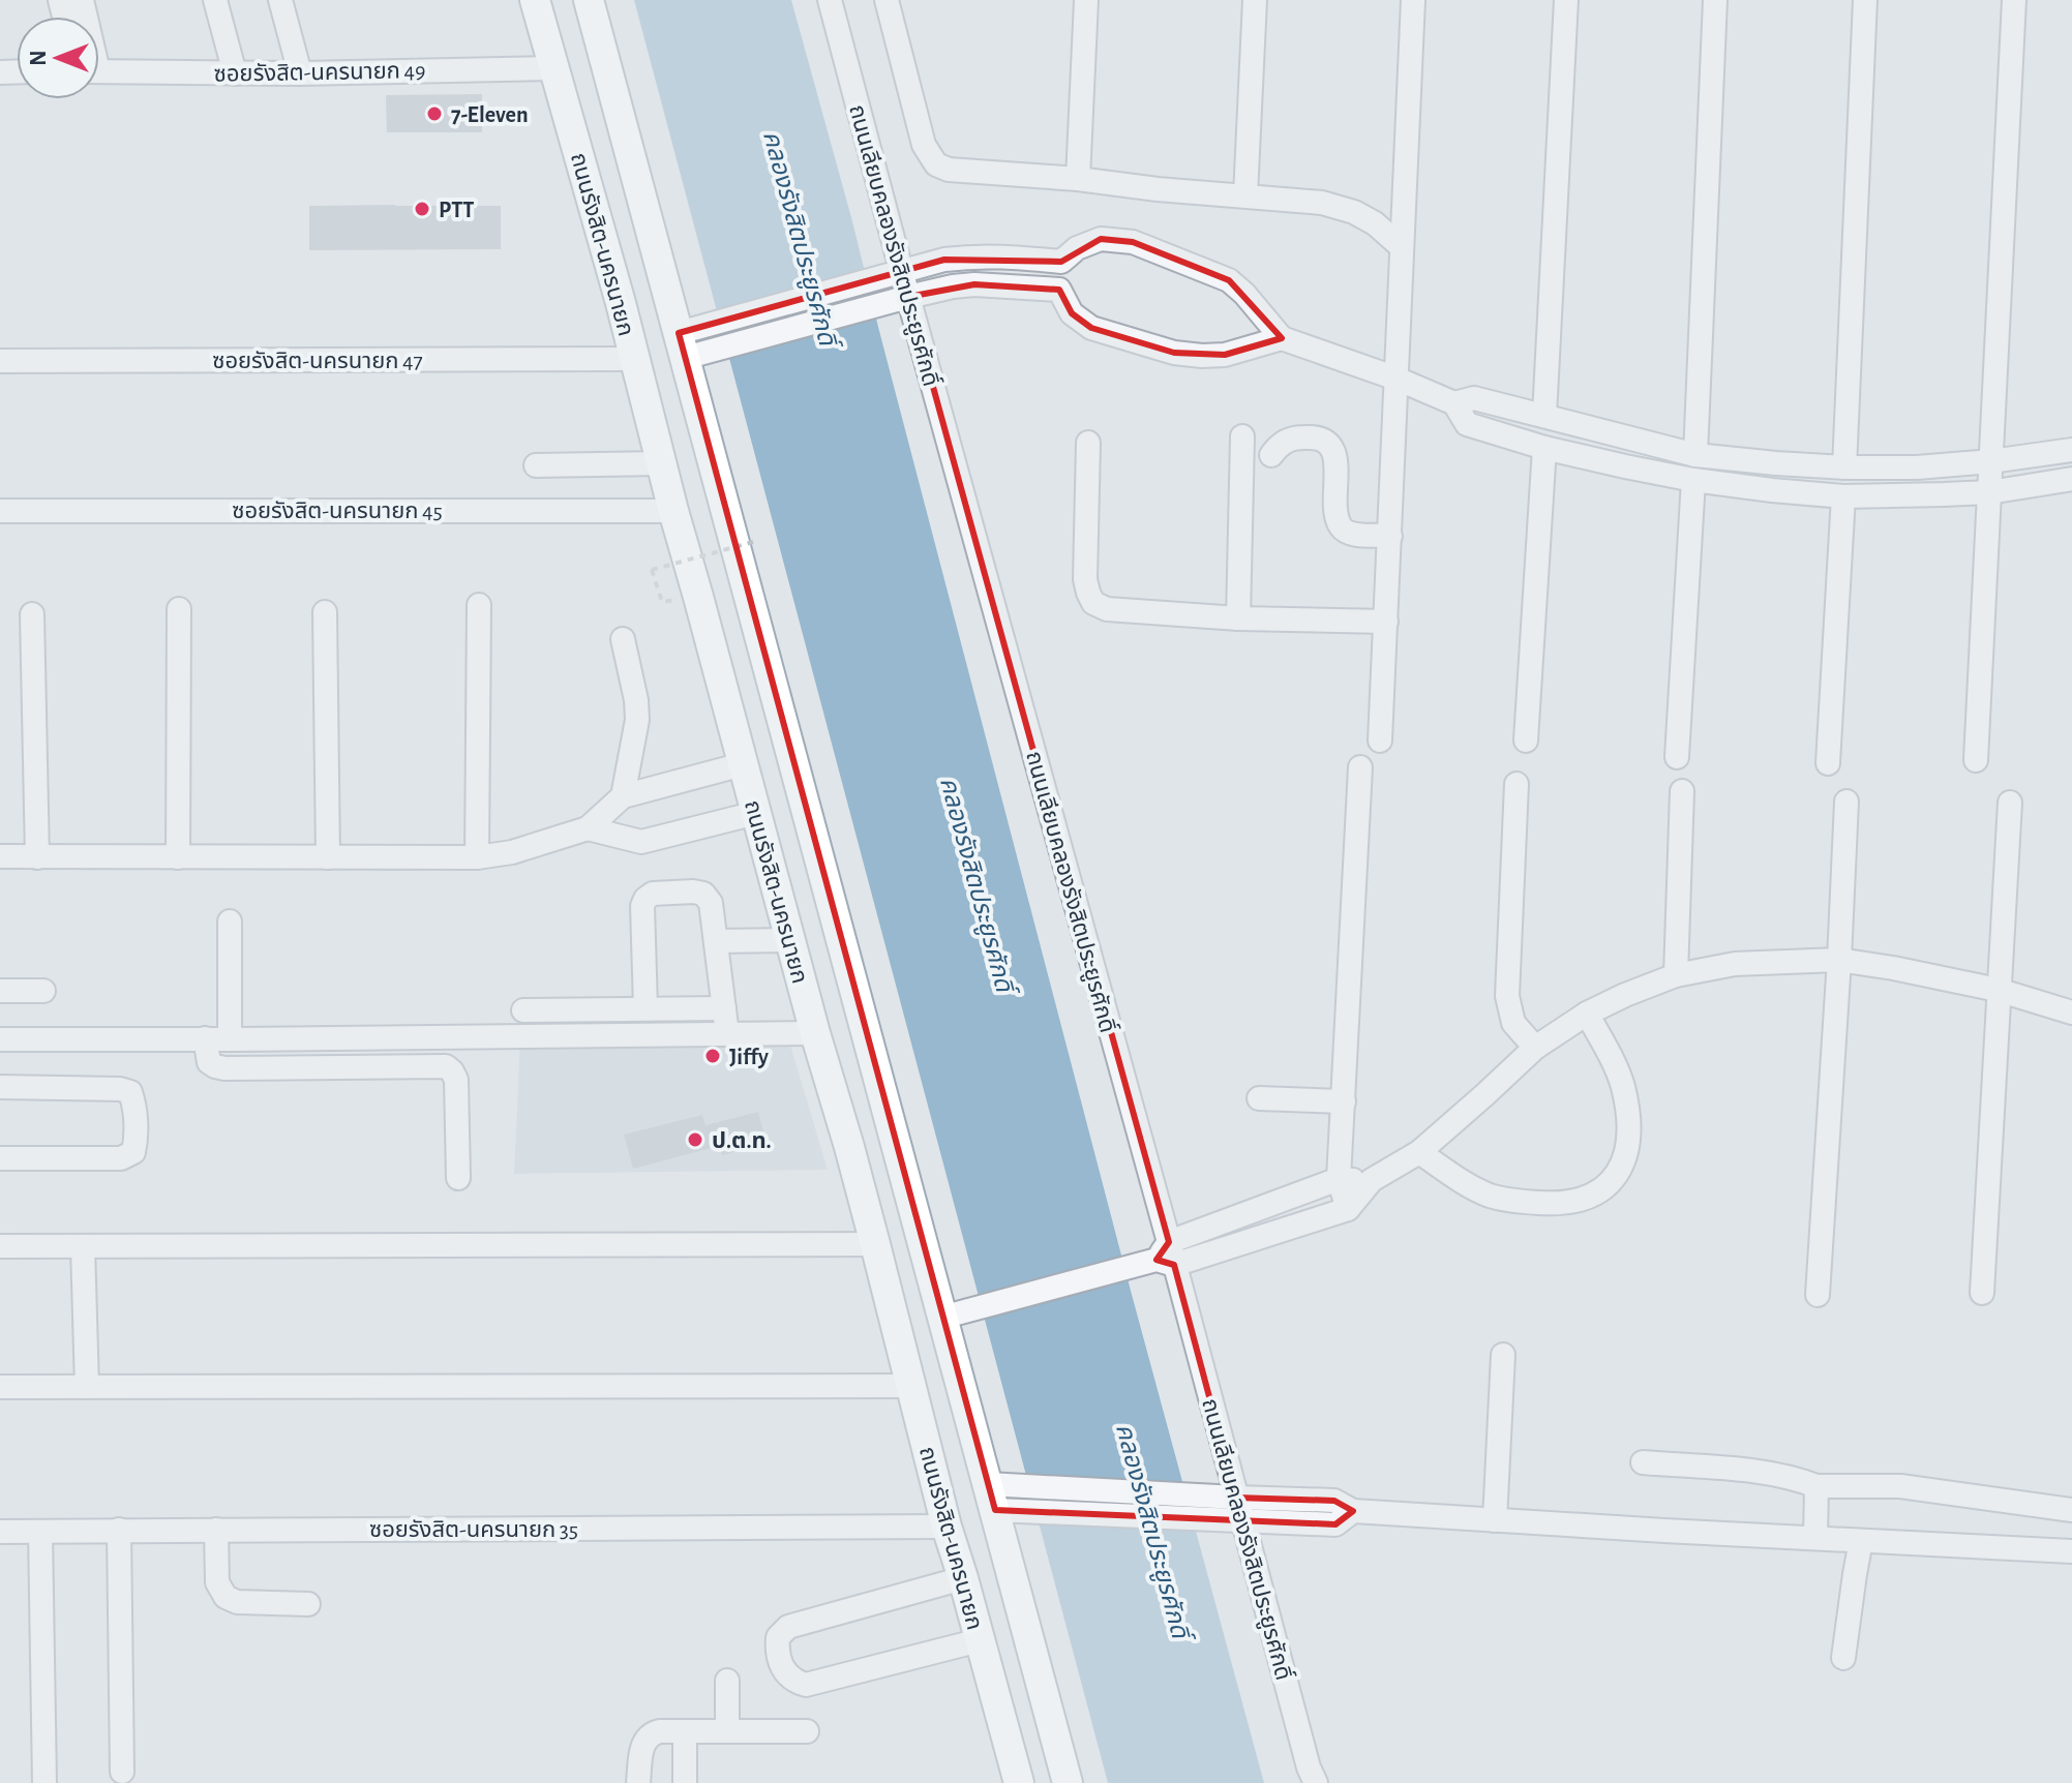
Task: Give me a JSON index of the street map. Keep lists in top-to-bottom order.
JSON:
{
  "streets": {
    "main road": ["ถนนรังสิต-นครนายก"],
    "street": [
      "ซอยรังสิต-นครนายก 49",
      "ถนนเลียบคลองรังสิตประยูรศักดิ์",
      "ซอยรังสิต-นครนายก 47",
      "ซอยรังสิต-นครนายก 45",
      "ซอยรังสิต-นครนายก 35"
    ]
  },
  "crossings": [
    ["ซอยรังสิต-นครนายก 49", "ถนนรังสิต-นครนายก"],
    ["ถนนรังสิต-นครนายก", "ซอยรังสิต-นครนายก 47"],
    ["ถนนรังสิต-นครนายก", "ซอยรังสิต-นครนายก 45"],
    ["ถนนรังสิต-นครนายก", "ซอยรังสิต-นครนายก 35"]
  ],
  "water": ["คลองรังสิตประยูรศักดิ์"],
  "places": [
    "7-Eleven",
    "PTT",
    "Jiffy",
    "ป.ต.ท."
  ],
  "north": "left"
}
